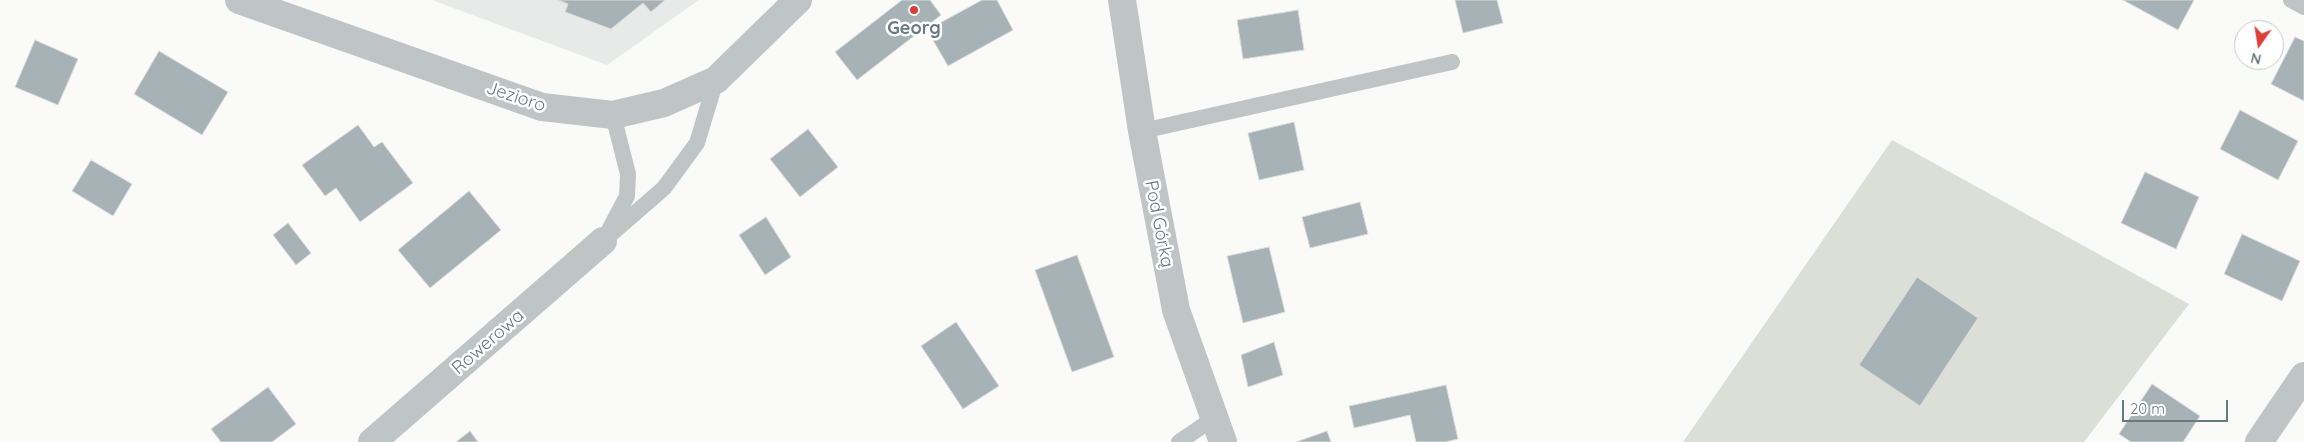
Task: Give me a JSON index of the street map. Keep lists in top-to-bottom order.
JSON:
{
  "streets": {
    "street": ["Jezioro", "Pod Górką", "Rowerowa"]
  },
  "crossings": [
    ["Jezioro", "Rowerowa"]
  ],
  "places": ["Georg"],
  "scale_bar": "20 m",
  "north": "bottom"
}
